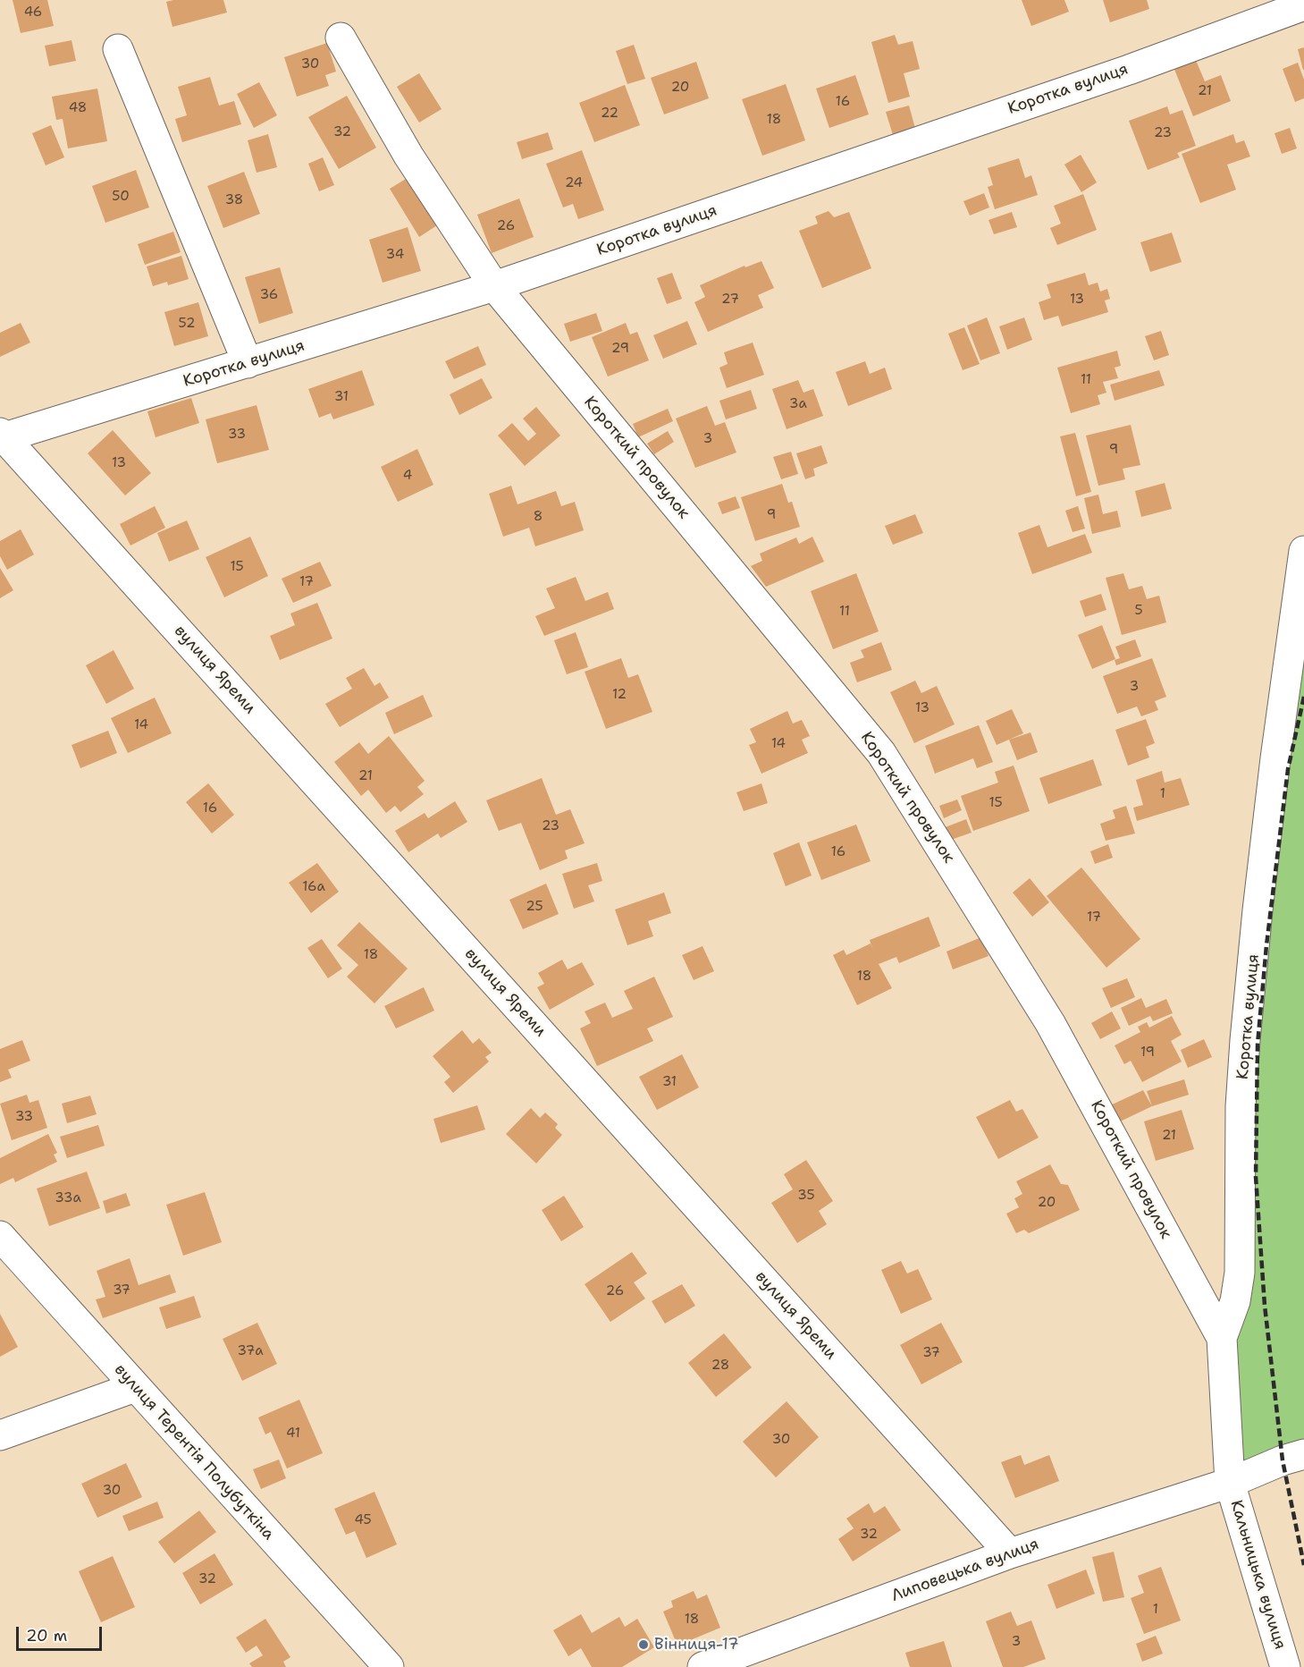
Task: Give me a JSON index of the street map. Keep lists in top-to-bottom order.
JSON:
{
  "streets": {
    "street": [
      "Коротка вулиця",
      "Короткий провулок",
      "вулиця Яреми",
      "вулиця Терентія Полубуткіна",
      "Липовецька вулиця",
      "Кальницька вулиця"
    ]
  },
  "crossings": [
    ["Коротка вулиця", "Короткий провулок"],
    ["Коротка вулиця", "вулиця Яреми"],
    ["Коротка вулиця", "Липовецька вулиця"],
    ["Коротка вулиця", "Кальницька вулиця"],
    ["вулиця Яреми", "Липовецька вулиця"],
    ["Липовецька вулиця", "Кальницька вулиця"]
  ],
  "places": ["Вінниця-17"],
  "house_numbers": [
    "46",
    "30",
    "20",
    "21",
    "16",
    "48",
    "22",
    "18",
    "32",
    "23",
    "24",
    "50",
    "38",
    "26",
    "34",
    "36",
    "27",
    "13",
    "52",
    "29",
    "11",
    "31",
    "3а",
    "33",
    "3",
    "9",
    "13",
    "4",
    "9",
    "8",
    "15",
    "17",
    "5",
    "11",
    "3",
    "12",
    "13",
    "14",
    "14",
    "21",
    "1",
    "15",
    "16",
    "23",
    "16",
    "16а",
    "25",
    "17",
    "18",
    "18",
    "19",
    "31",
    "33",
    "21",
    "35",
    "33а",
    "20",
    "37",
    "26",
    "37а",
    "37",
    "28",
    "41",
    "30",
    "30",
    "45",
    "32",
    "32",
    "1",
    "18",
    "3"
  ],
  "scale_bar": "20 m"
}
